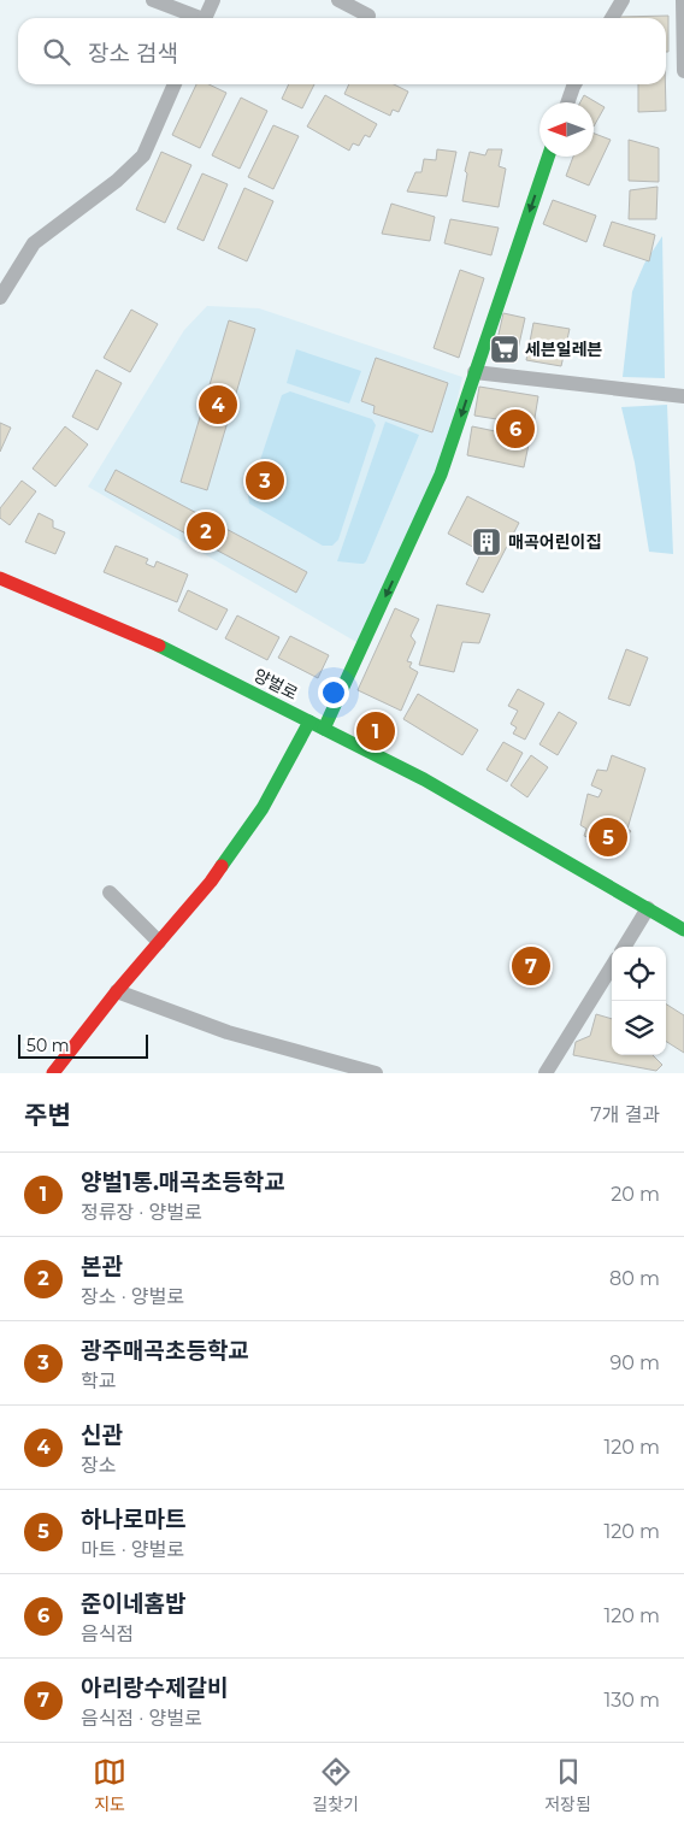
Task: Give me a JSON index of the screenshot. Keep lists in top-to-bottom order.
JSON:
{
  "streets": {
    "street": ["양벌로"]
  },
  "places": {
    "supermarket": ["세븐일레븐"],
    "building": ["매곡어린이집"]
  },
  "scale_bar": "50 m",
  "north": "left",
  "page": {
    "search": "장소 검색",
    "pins": [
      "4",
      "6",
      "3",
      "2",
      "1",
      "5",
      "7"
    ],
    "scale": "50 m",
    "heading": ["주변", "7개 결과"],
    "list": [
      {
        "mark": "1",
        "name": "양벌1통.매곡초등학교",
        "note": "정류장 · 양벌로",
        "value": "20 m"
      },
      {
        "mark": "2",
        "name": "본관",
        "note": "장소 · 양벌로",
        "value": "80 m"
      },
      {
        "mark": "3",
        "name": "광주매곡초등학교",
        "note": "학교",
        "value": "90 m"
      },
      {
        "mark": "4",
        "name": "신관",
        "note": "장소",
        "value": "120 m"
      },
      {
        "mark": "5",
        "name": "하나로마트",
        "note": "마트 · 양벌로",
        "value": "120 m"
      },
      {
        "mark": "6",
        "name": "준이네홈밥",
        "note": "음식점",
        "value": "120 m"
      },
      {
        "mark": "7",
        "name": "아리랑수제갈비",
        "note": "음식점 · 양벌로",
        "value": "130 m"
      }
    ],
    "nav": ["지도", "길찾기", "저장됨"]
  }
}
